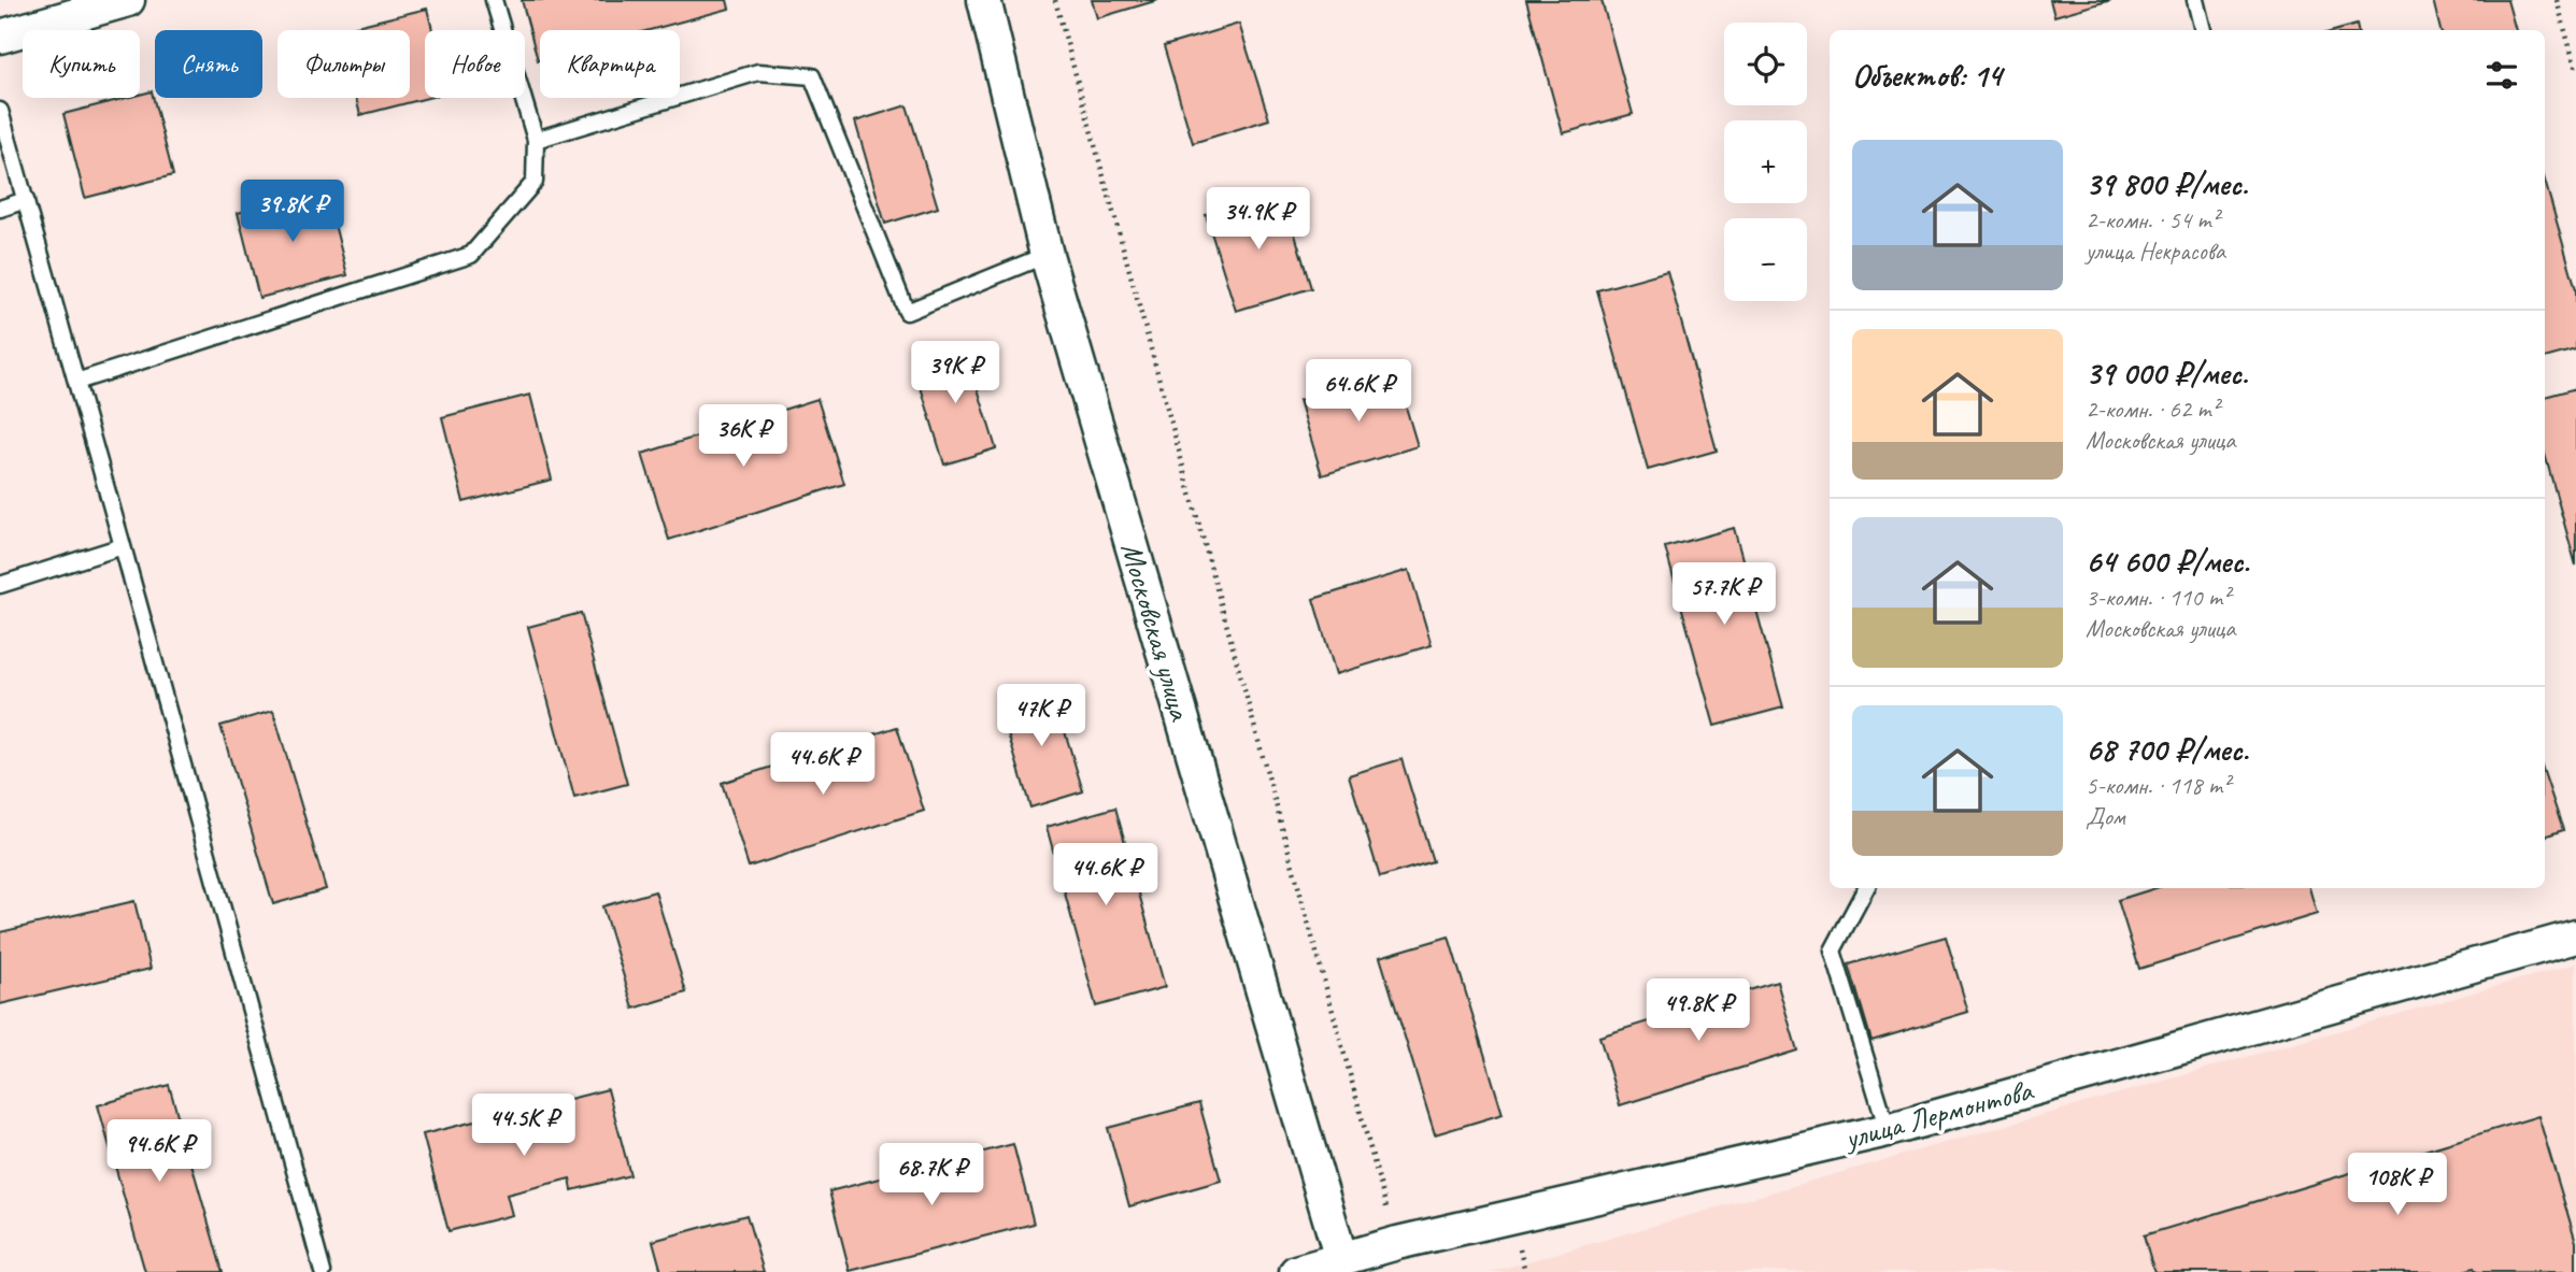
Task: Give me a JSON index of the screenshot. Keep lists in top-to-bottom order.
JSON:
{
  "streets": {
    "street": ["Московская улица", "улица Лермонтова"]
  },
  "crossings": [
    ["Московская улица", "улица Лермонтова"]
  ],
  "page": {
    "map_buttons": ["+", "−"],
    "chip": [
      "Купить",
      "Снять",
      "Фильтры",
      "Новое",
      "Квартира"
    ],
    "heading": "Объектов: 14",
    "list": [
      {
        "name": "39 800 ₽/мес.",
        "note": "2-комн. · 54 m² · улица Некрасова"
      },
      {
        "name": "39 000 ₽/мес.",
        "note": "2-комн. · 62 m² · Московская улица"
      },
      {
        "name": "64 600 ₽/мес.",
        "note": "3-комн. · 110 m² · Московская улица"
      },
      {
        "name": "68 700 ₽/мес.",
        "note": "5-комн. · 118 m² · Дом"
      }
    ],
    "price": [
      "39.8K ₽",
      "34.9K ₽",
      "39K ₽",
      "64.6K ₽",
      "36K ₽",
      "57.7K ₽",
      "47K ₽",
      "44.6K ₽",
      "44.6K ₽",
      "49.8K ₽",
      "44.5K ₽",
      "94.6K ₽",
      "68.7K ₽",
      "108K ₽"
    ]
  }
}
